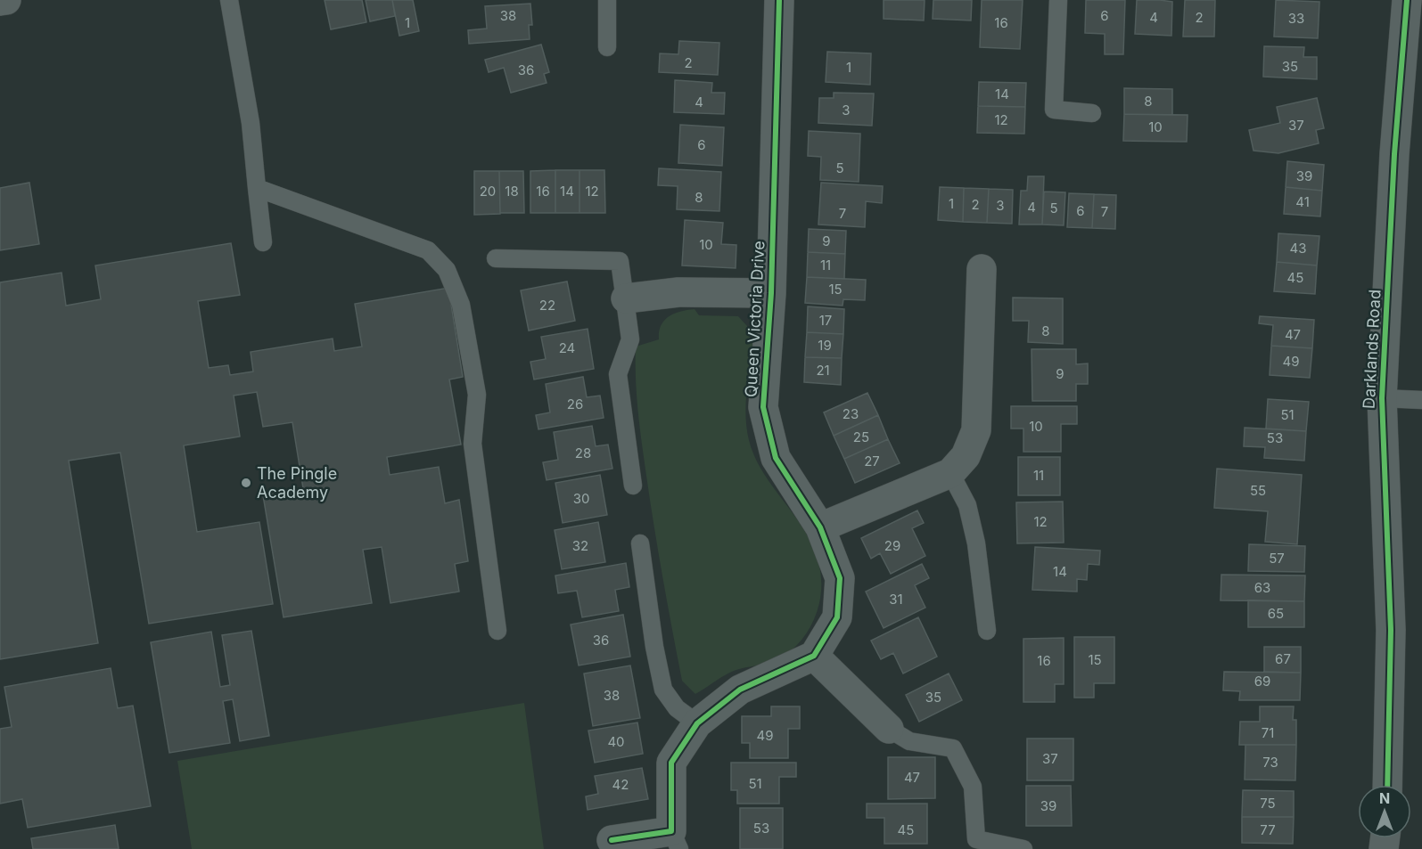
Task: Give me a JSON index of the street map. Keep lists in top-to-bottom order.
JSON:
{
  "streets": {
    "street": ["Queen Victoria Drive", "Darklands Road"]
  },
  "places": ["The Pingle Academy"],
  "house_numbers": [
    "38",
    "6",
    "4",
    "2",
    "33",
    "1",
    "16",
    "2",
    "35",
    "1",
    "36",
    "14",
    "8",
    "4",
    "3",
    "12",
    "37",
    "10",
    "6",
    "5",
    "39",
    "20",
    "18",
    "16",
    "14",
    "12",
    "8",
    "41",
    "1",
    "2",
    "3",
    "4",
    "5",
    "6",
    "7",
    "7",
    "9",
    "10",
    "43",
    "11",
    "45",
    "15",
    "22",
    "17",
    "8",
    "47",
    "19",
    "24",
    "49",
    "21",
    "9",
    "26",
    "23",
    "51",
    "10",
    "25",
    "53",
    "28",
    "27",
    "11",
    "55",
    "30",
    "12",
    "32",
    "29",
    "57",
    "14",
    "63",
    "31",
    "65",
    "36",
    "67",
    "15",
    "16",
    "69",
    "38",
    "35",
    "71",
    "49",
    "40",
    "37",
    "73",
    "47",
    "51",
    "42",
    "75",
    "39",
    "53",
    "45",
    "77"
  ],
  "north": "top"
}
